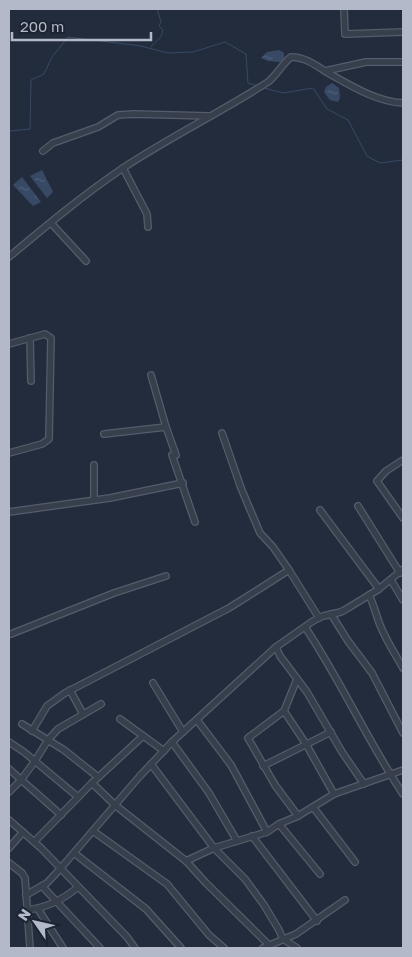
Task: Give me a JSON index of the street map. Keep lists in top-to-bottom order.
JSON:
{
  "scale_bar": "200 m",
  "north": "top left"
}
